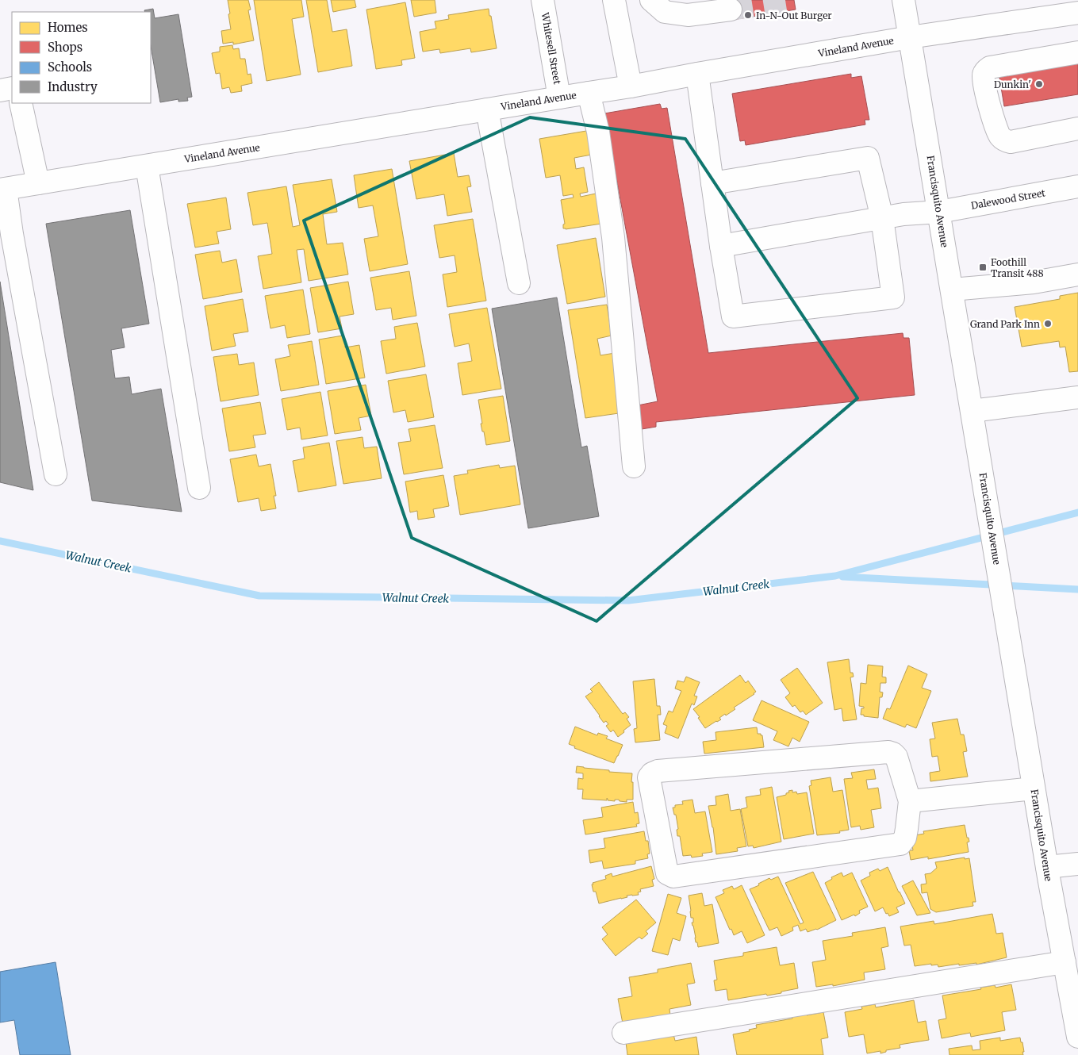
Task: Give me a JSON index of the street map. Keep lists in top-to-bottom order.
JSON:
{
  "streets": {
    "street": [
      "Vineland Avenue",
      "Whitesell Street",
      "Dalewood Street",
      "Francisquito Avenue"
    ]
  },
  "crossings": [
    ["Vineland Avenue", "Whitesell Street"],
    ["Vineland Avenue", "Francisquito Avenue"],
    ["Dalewood Street", "Francisquito Avenue"]
  ],
  "water": ["Walnut Creek"],
  "places": {
    "other": ["In-N-Out Burger", "Dunkin'", "Grand Park Inn"],
    "transit": ["Foothill Transit 488"]
  },
  "legend": [
    "Homes",
    "Shops",
    "Schools",
    "Industry"
  ]
}
